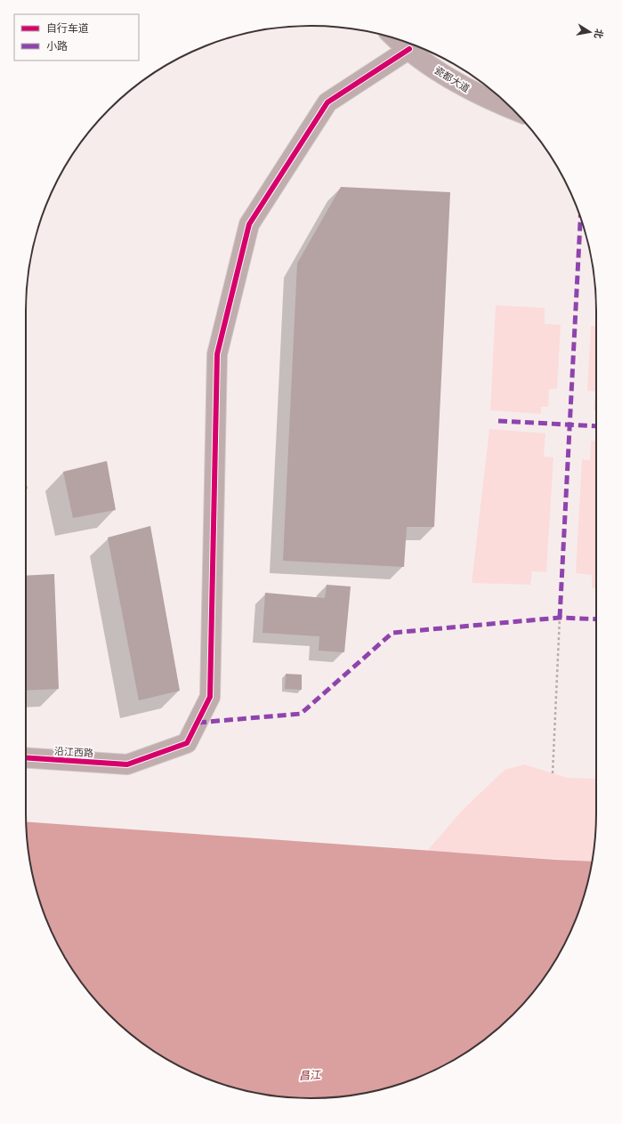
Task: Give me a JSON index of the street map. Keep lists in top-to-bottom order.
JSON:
{
  "streets": {
    "main road": ["瓷都大道"],
    "street": ["沿江西路"]
  },
  "crossings": [
    ["瓷都大道", "沿江西路"]
  ],
  "water": ["昌江"],
  "legend": ["自行车道", "小路"],
  "north": "right"
}
